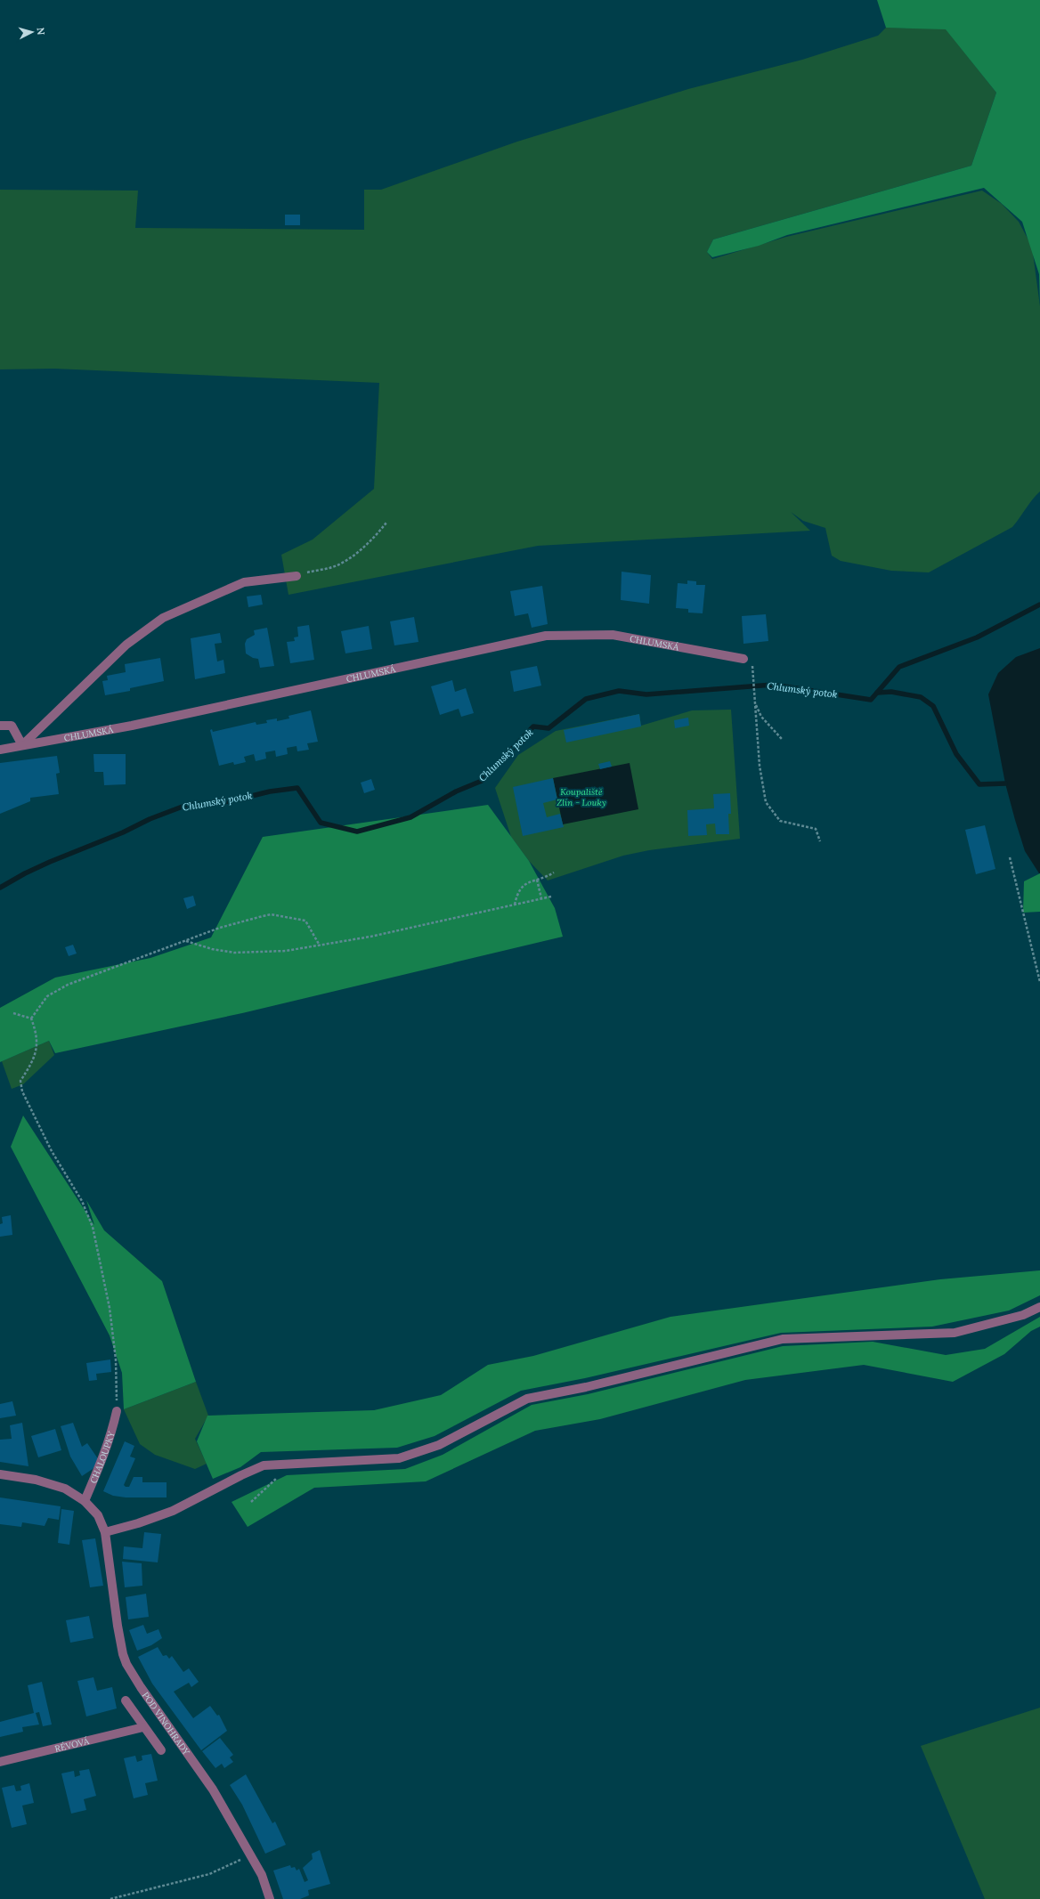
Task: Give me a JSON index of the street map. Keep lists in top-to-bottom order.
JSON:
{
  "streets": {
    "street": [
      "CHLUMSKÁ",
      "CHALOUPKY",
      "POD VINOHRADY",
      "RÉVOVÁ"
    ]
  },
  "water": ["Chlumský potok"],
  "parks": ["Koupaliště Zlín - Louky"],
  "north": "right"
}
